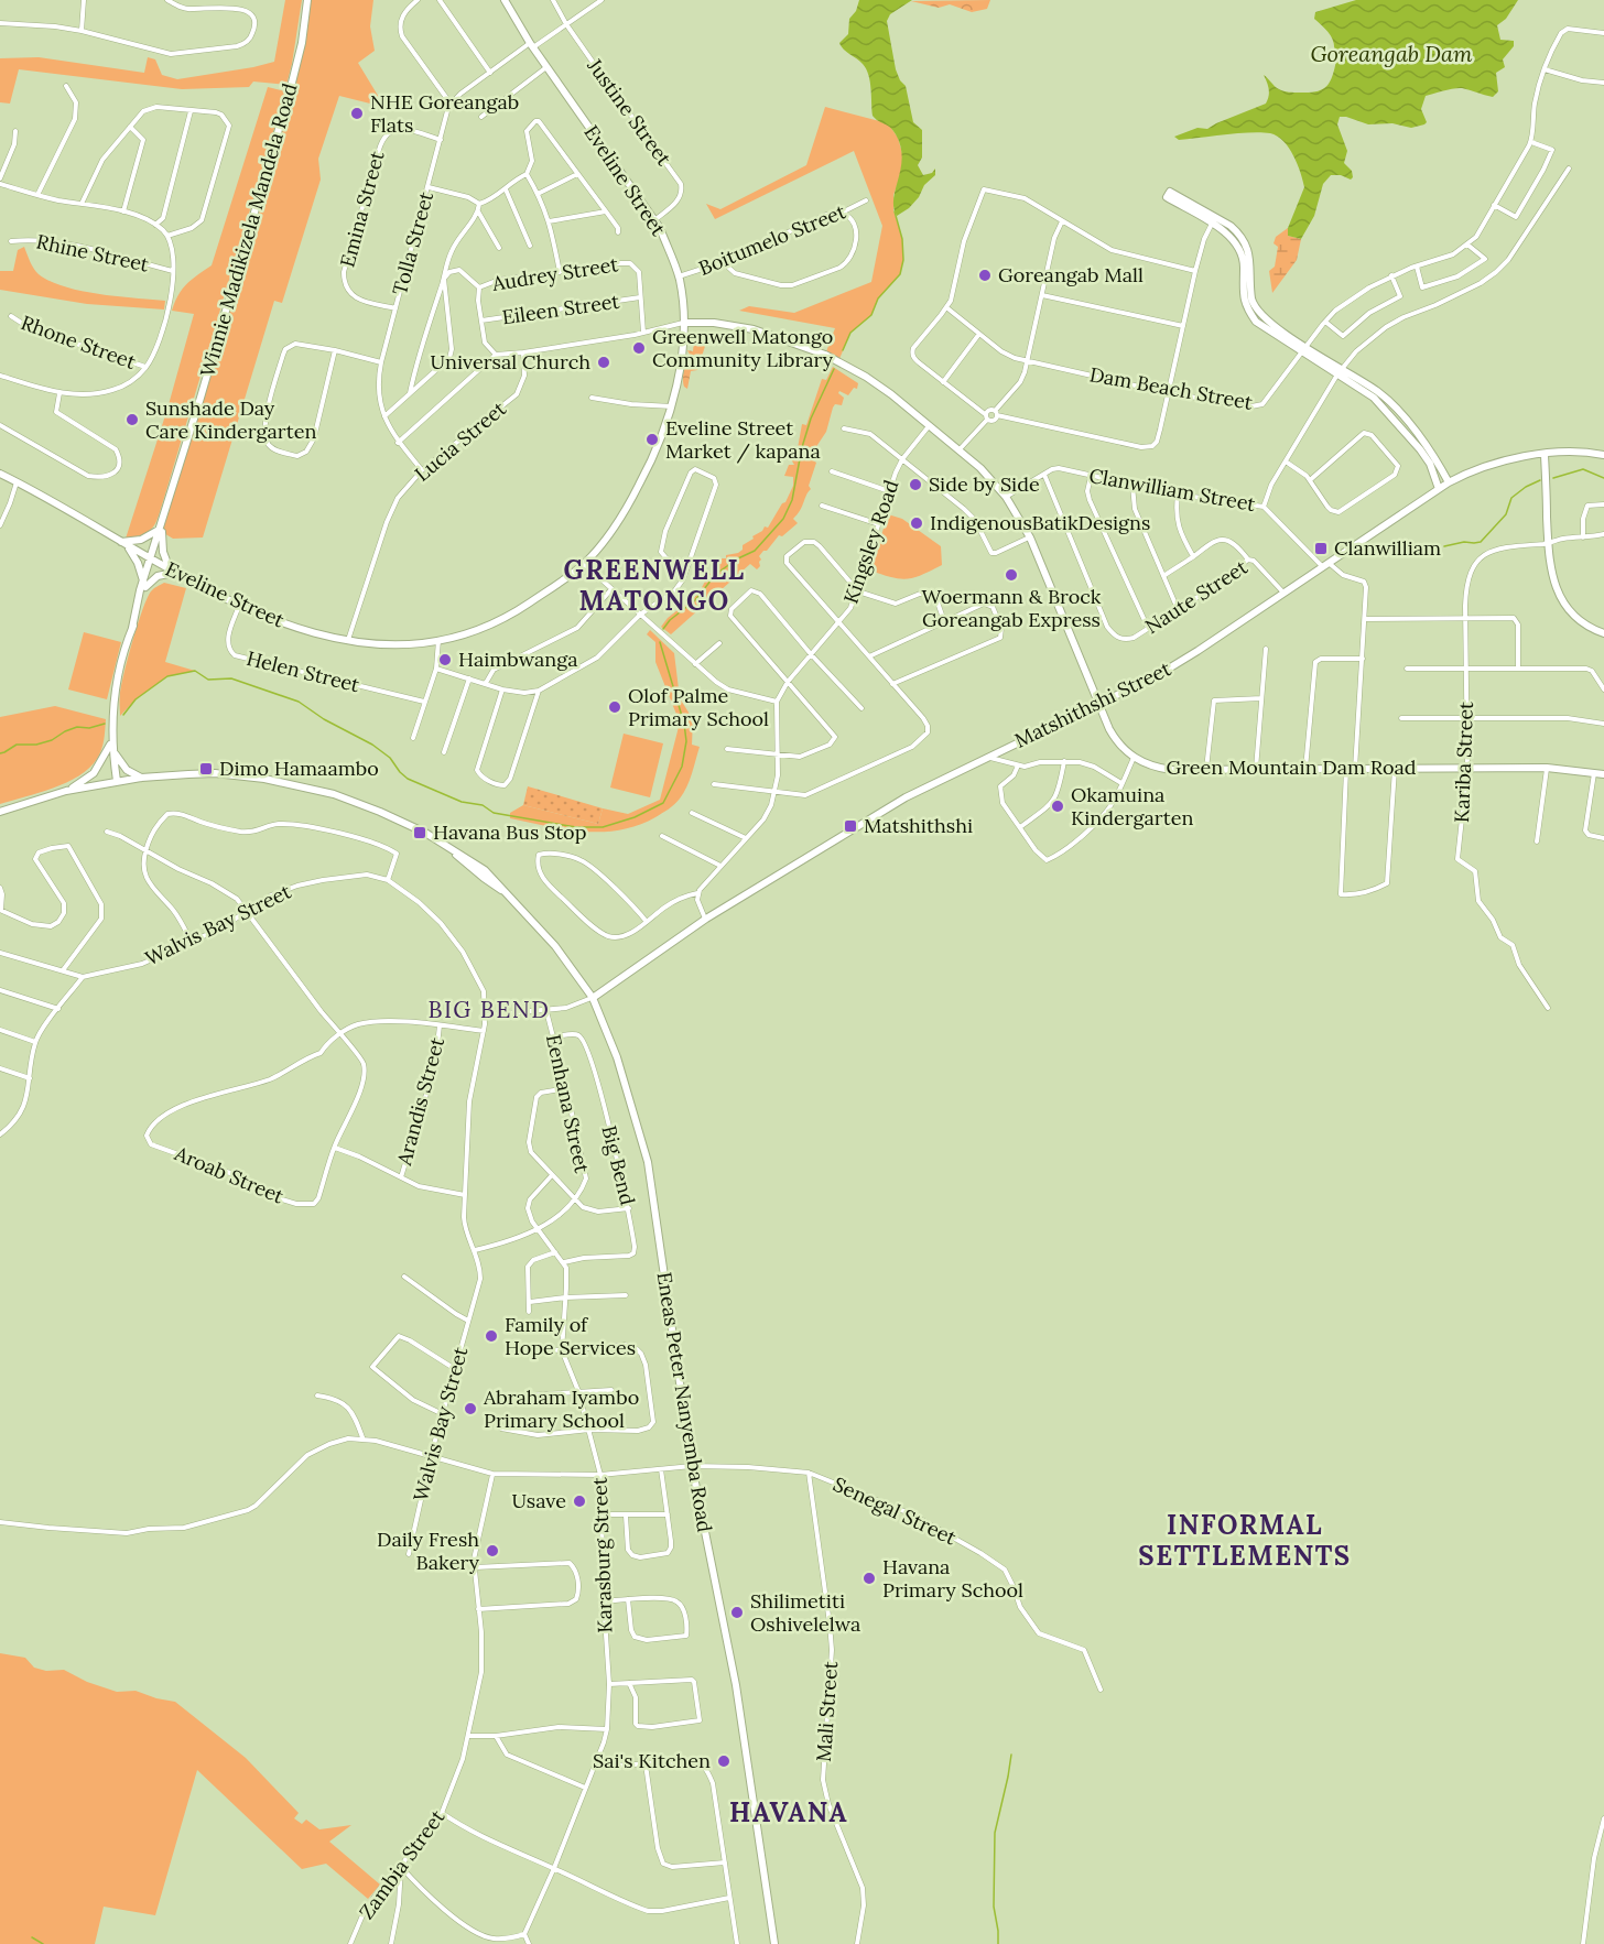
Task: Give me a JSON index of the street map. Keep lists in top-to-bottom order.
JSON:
{
  "streets": {
    "main road": [
      "Eveline Street",
      "Winnie Madikizela Mandela Road",
      "Matshithshi Street",
      "Green Mountain Dam Road",
      "Eneas Peter Nanyemba Road"
    ],
    "street": [
      "Justine Street",
      "Emina Street",
      "Boitumelo Street",
      "Tolla Street",
      "Rhine Street",
      "Audrey Street",
      "Eileen Street",
      "Rhone Street",
      "Dam Beach Street",
      "Lucia Street",
      "Clanwilliam Street",
      "Kingsley Road",
      "Naute Street",
      "Helen Street",
      "Kariba Street",
      "Walvis Bay Street",
      "Arandis Street",
      "Eenhana Street",
      "Big Bend",
      "Aroab Street",
      "Senegal Street",
      "Karasburg Street",
      "Mali Street",
      "Zambia Street"
    ]
  },
  "crossings": [
    ["Justine Street", "Eveline Street"],
    ["Eveline Street", "Winnie Madikizela Mandela Road"],
    ["Eveline Street", "Boitumelo Street"],
    ["Eveline Street", "Lucia Street"],
    ["Eveline Street", "Helen Street"],
    ["Eveline Street", "Green Mountain Dam Road"],
    ["Emina Street", "Tolla Street"],
    ["Winnie Madikizela Mandela Road", "Eneas Peter Nanyemba Road"],
    ["Tolla Street", "Lucia Street"],
    ["Audrey Street", "Eileen Street"],
    ["Clanwilliam Street", "Naute Street"],
    ["Clanwilliam Street", "Matshithshi Street"],
    ["Clanwilliam Street", "Green Mountain Dam Road"],
    ["Kingsley Road", "Green Mountain Dam Road"],
    ["Naute Street", "Matshithshi Street"],
    ["Matshithshi Street", "Green Mountain Dam Road"],
    ["Matshithshi Street", "Eneas Peter Nanyemba Road"],
    ["Kariba Street", "Green Mountain Dam Road"],
    ["Walvis Bay Street", "Eenhana Street"],
    ["Walvis Bay Street", "Senegal Street"],
    ["Eenhana Street", "Big Bend"],
    ["Big Bend", "Karasburg Street"],
    ["Eneas Peter Nanyemba Road", "Senegal Street"],
    ["Senegal Street", "Karasburg Street"],
    ["Senegal Street", "Mali Street"],
    ["Senegal Street", "Zambia Street"]
  ],
  "districts": [
    "GREENWELL MATONGO",
    "BIG BEND",
    "INFORMAL SETTLEMENTS",
    "HAVANA"
  ],
  "water": ["Goreangab Dam"],
  "places": {
    "other": [
      "NHE Goreangab Flats",
      "Goreangab Mall",
      "Greenwell Matongo Community Library",
      "Universal Church",
      "Sunshade Day Care Kindergarten",
      "Eveline Street Market / kapana",
      "Side by Side",
      "IndigenousBatikDesigns",
      "Woermann & Brock Goreangab Express",
      "Haimbwanga",
      "Olof Palme Primary School",
      "Okamuina Kindergarten",
      "Family of Hope Services",
      "Abraham Iyambo Primary School",
      "Usave",
      "Daily Fresh Bakery",
      "Havana Primary School",
      "Shilimetiti Oshivelelwa",
      "Sai's Kitchen"
    ],
    "transit": [
      "Clanwilliam",
      "Dimo Hamaambo",
      "Matshithshi",
      "Havana Bus Stop"
    ]
  }
}
